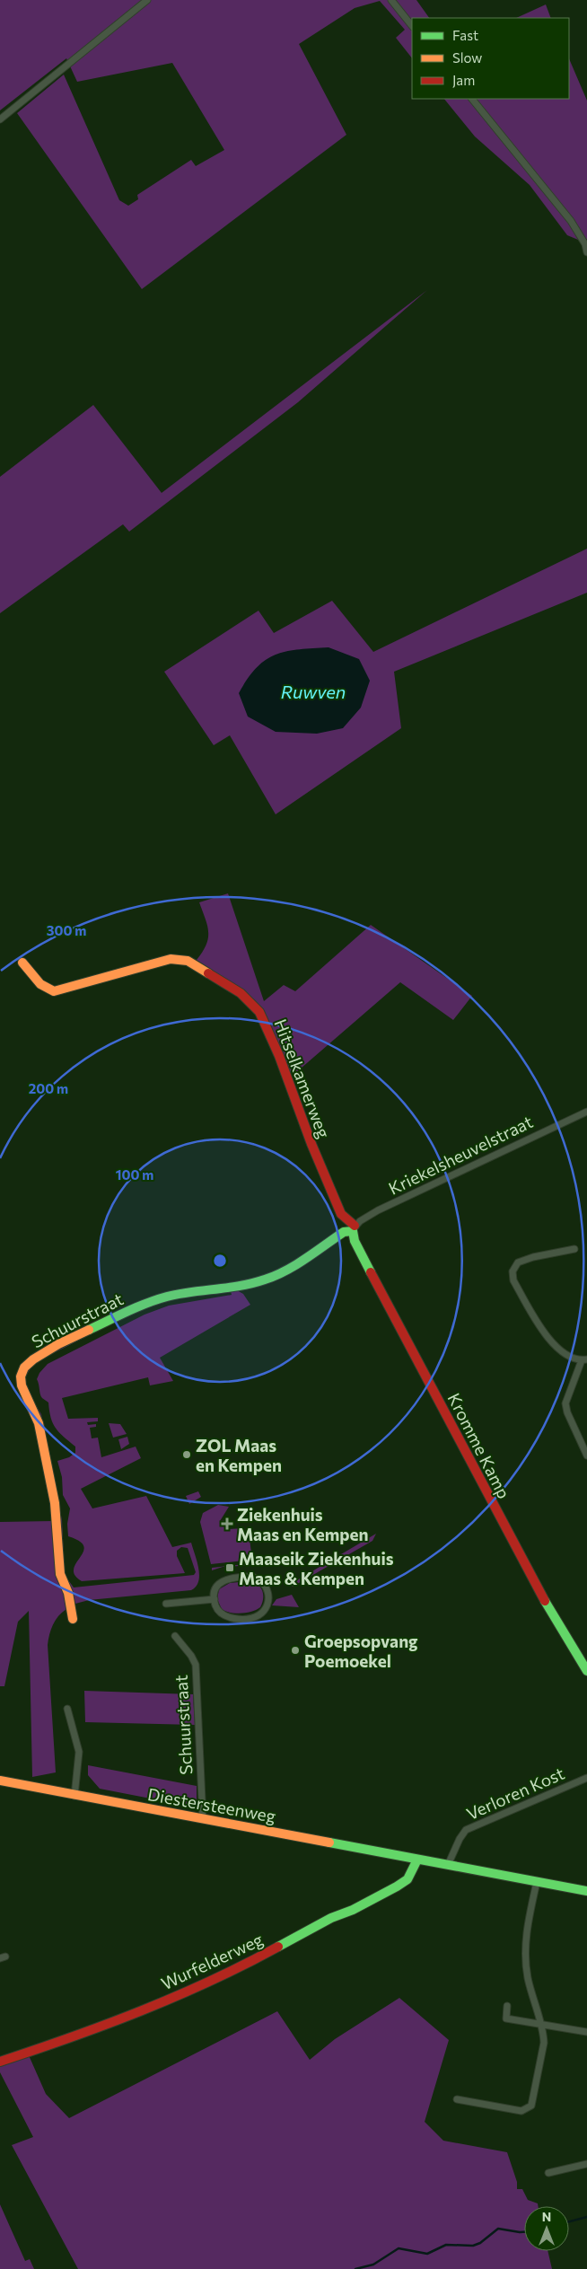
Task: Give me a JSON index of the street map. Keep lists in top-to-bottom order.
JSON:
{
  "streets": {
    "street": [
      "Hitselkamerweg",
      "Kriekelsheuvelstraat",
      "Schuurstraat",
      "Kromme Kamp",
      "Verloren Kost",
      "Diestersteenweg",
      "Wurfelderweg"
    ]
  },
  "crossings": [
    ["Hitselkamerweg", "Kriekelsheuvelstraat"],
    ["Hitselkamerweg", "Schuurstraat"],
    ["Hitselkamerweg", "Kromme Kamp"],
    ["Kriekelsheuvelstraat", "Schuurstraat"],
    ["Kriekelsheuvelstraat", "Kromme Kamp"],
    ["Schuurstraat", "Kromme Kamp"],
    ["Schuurstraat", "Diestersteenweg"],
    ["Verloren Kost", "Diestersteenweg"],
    ["Diestersteenweg", "Wurfelderweg"]
  ],
  "water": ["Ruwven"],
  "places": {
    "other": ["ZOL Maas en Kempen", "Groepsopvang Poemoekel"],
    "health": ["Ziekenhuis Maas en Kempen"],
    "transit": ["Maaseik Ziekenhuis Maas & Kempen"]
  },
  "legend": ["Fast", "Slow", "Jam"],
  "north": "top",
  "rings": ["300 m", "200 m", "100 m"]
}
